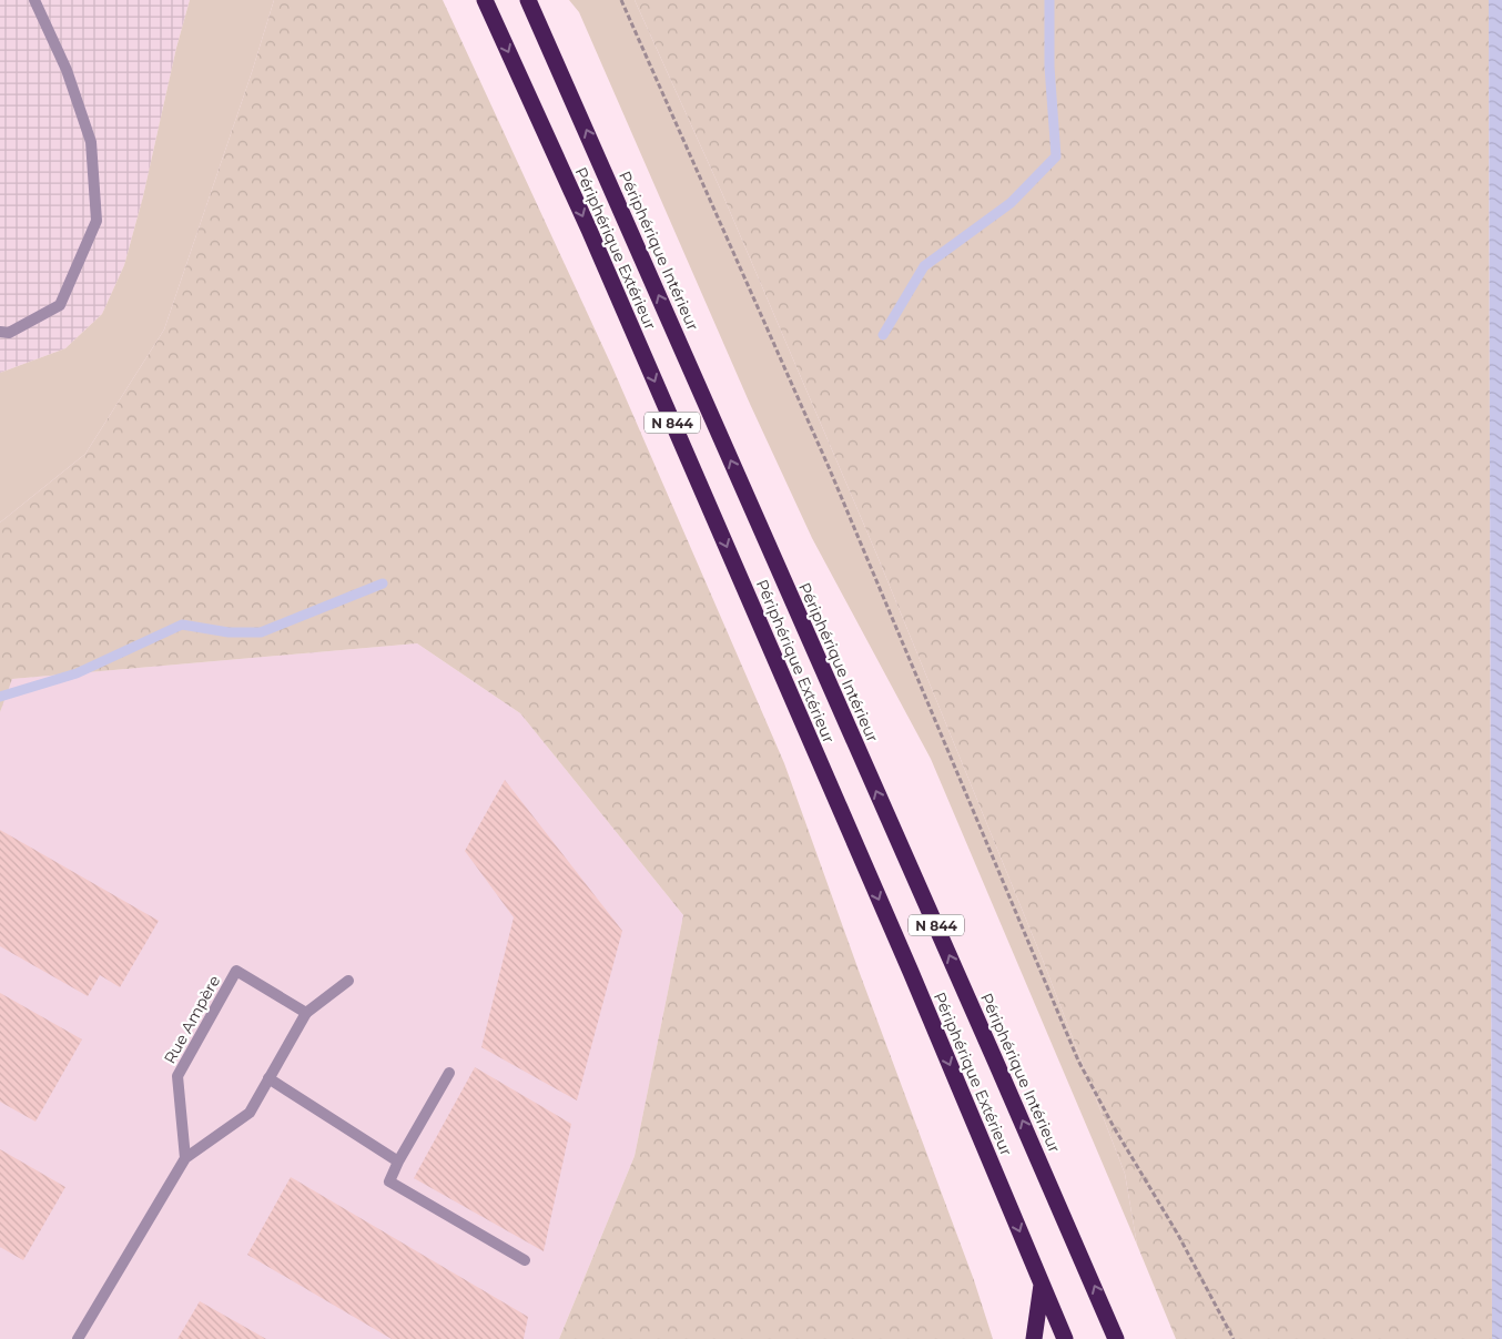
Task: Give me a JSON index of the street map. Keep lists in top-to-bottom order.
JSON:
{
  "streets": {
    "highway": ["Périphérique Extérieur", "Périphérique Intérieur", "N 844"],
    "street": ["Rue Ampère"]
  },
  "one_way": ["Périphérique Extérieur", "Périphérique Intérieur"]
}
